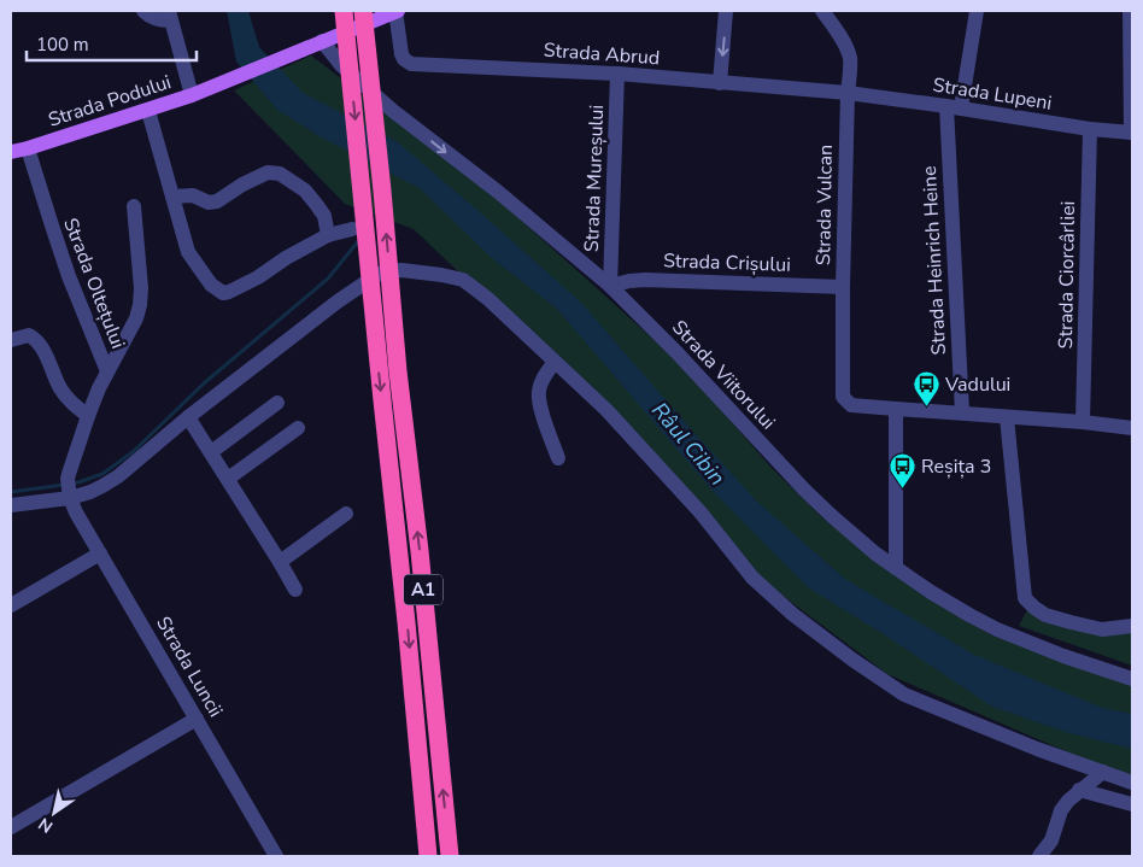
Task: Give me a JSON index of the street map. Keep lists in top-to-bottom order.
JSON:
{
  "streets": {
    "highway": ["A1"],
    "main road": ["Strada Podului"],
    "street": [
      "Strada Abrud",
      "Strada Lupeni",
      "Strada Mureșului",
      "Strada Vulcan",
      "Strada Heinrich Heine",
      "Strada Crișului",
      "Strada Ciorcârliei",
      "Strada Oltețului",
      "Strada Viitorului",
      "Strada Luncii"
    ]
  },
  "crossings": [
    ["Strada Abrud", "Strada Lupeni"],
    ["Strada Abrud", "Strada Podului"],
    ["Strada Abrud", "Strada Mureșului"],
    ["Strada Abrud", "Strada Vulcan"],
    ["Strada Lupeni", "Strada Vulcan"],
    ["Strada Lupeni", "Strada Heinrich Heine"],
    ["Strada Lupeni", "Strada Ciorcârliei"],
    ["Strada Podului", "Strada Oltețului"],
    ["Strada Podului", "Strada Viitorului"],
    ["Strada Mureșului", "Strada Crișului"],
    ["Strada Mureșului", "Strada Viitorului"],
    ["Strada Vulcan", "Strada Crișului"],
    ["Strada Crișului", "Strada Viitorului"],
    ["Strada Oltețului", "Strada Luncii"]
  ],
  "one_way": ["Strada Viitorului"],
  "water": ["Râul Cibin"],
  "places": {
    "bus stop": ["Vadului", "Reșița 3"]
  },
  "scale_bar": "100 m",
  "north": "bottom left"
}
